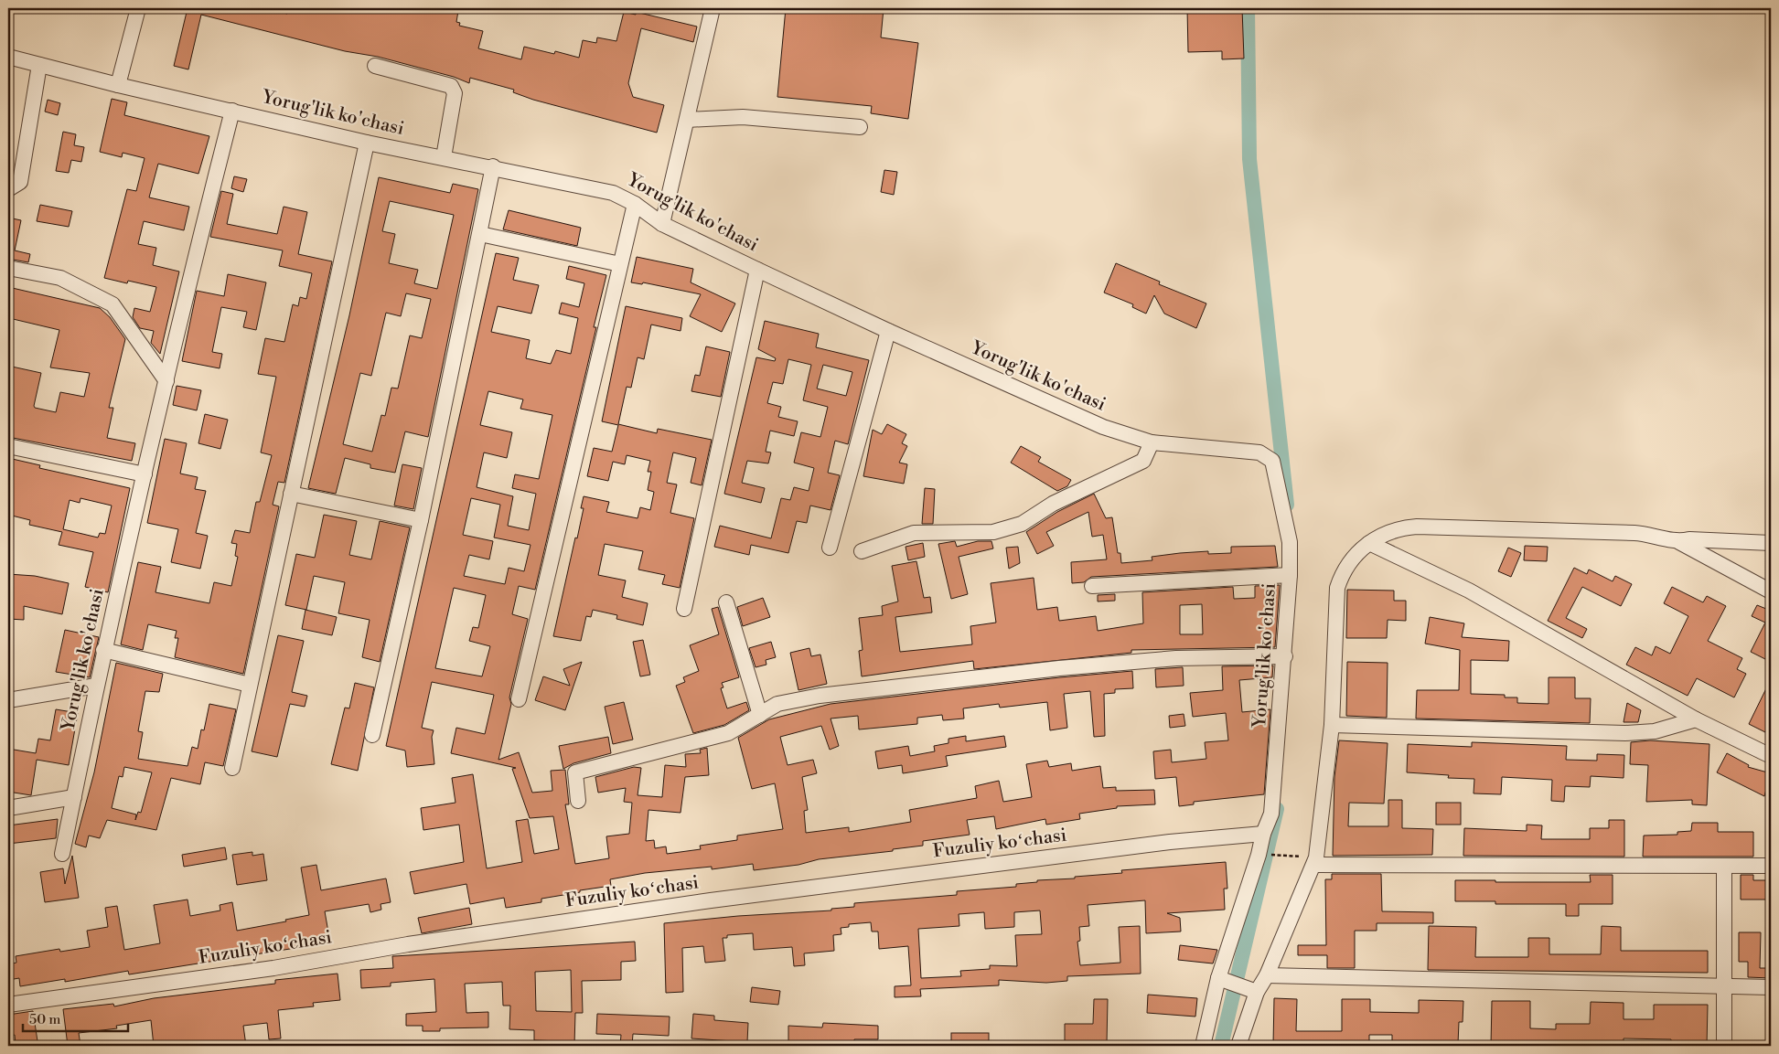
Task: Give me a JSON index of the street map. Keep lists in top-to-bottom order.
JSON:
{
  "streets": {
    "street": ["Yorug'lik ko'chasi", "Fuzuliy koʻchasi"]
  },
  "crossings": [
    ["Yorug'lik ko'chasi", "Fuzuliy koʻchasi"]
  ],
  "scale_bar": "50 m"
}
